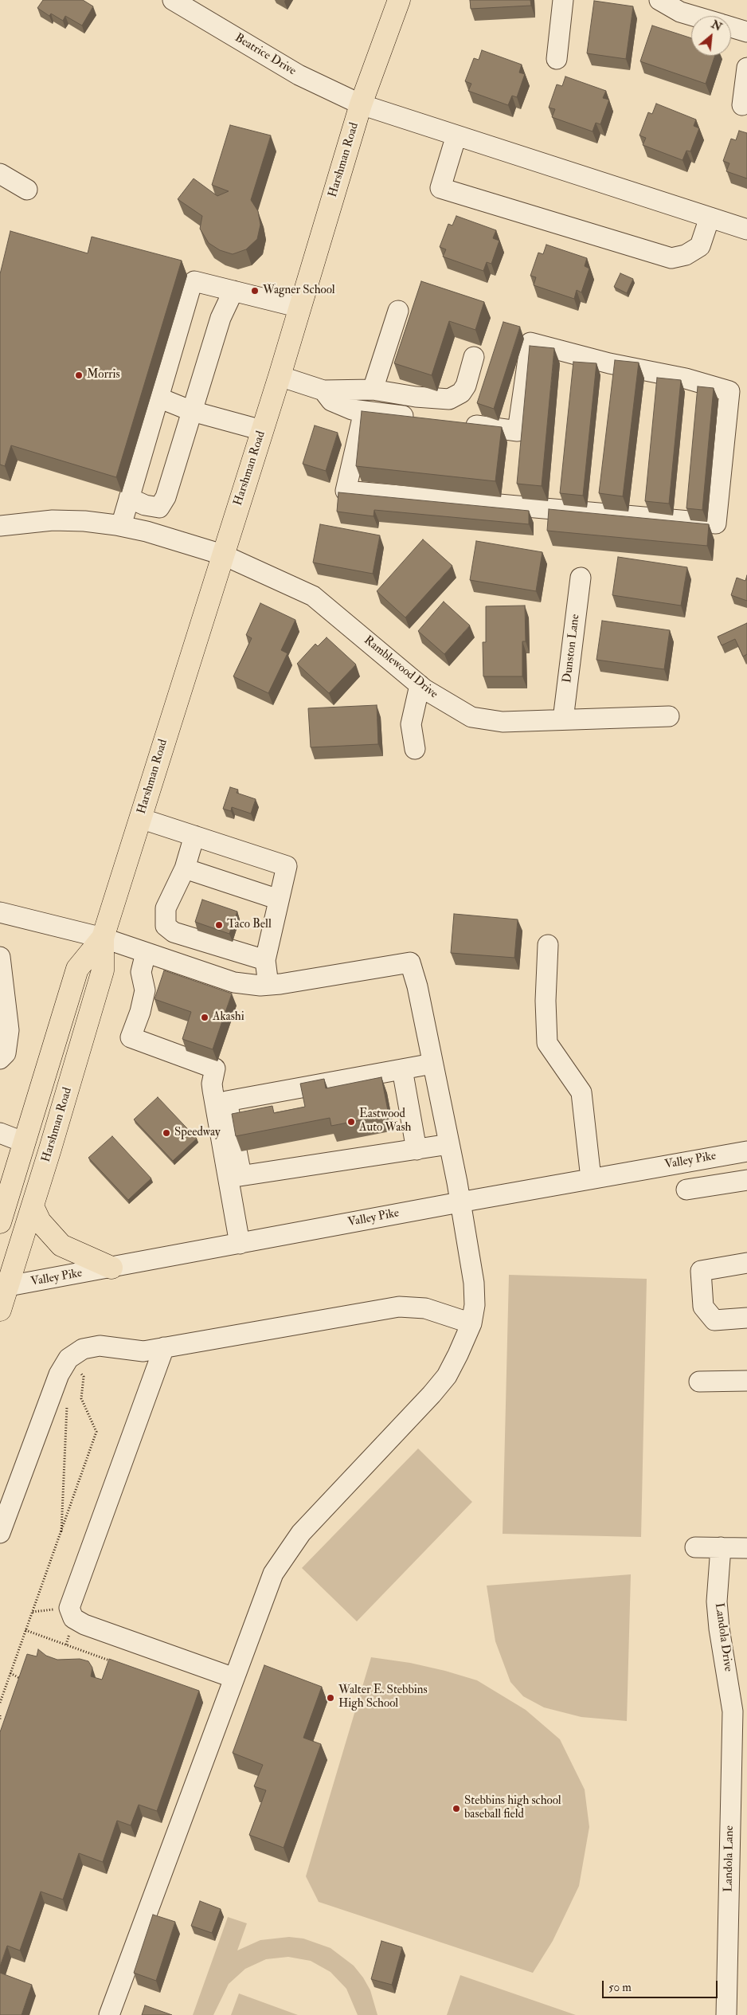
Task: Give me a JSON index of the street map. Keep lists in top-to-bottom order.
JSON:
{
  "streets": {
    "main road": ["Harshman Road"],
    "street": [
      "Beatrice Drive",
      "Dunston Lane",
      "Ramblewood Drive",
      "Valley Pike",
      "Landola Drive",
      "Landola Lane"
    ]
  },
  "crossings": [
    ["Beatrice Drive", "Harshman Road"],
    ["Harshman Road", "Ramblewood Drive"],
    ["Harshman Road", "Valley Pike"],
    ["Dunston Lane", "Ramblewood Drive"],
    ["Landola Drive", "Landola Lane"]
  ],
  "places": [
    "Wagner School",
    "Morris",
    "Taco Bell",
    "Akashi",
    "Eastwood Auto Wash",
    "Speedway",
    "Walter E. Stebbins High School",
    "Stebbins high school baseball field"
  ],
  "scale_bar": "50 m",
  "north": "top right"
}
